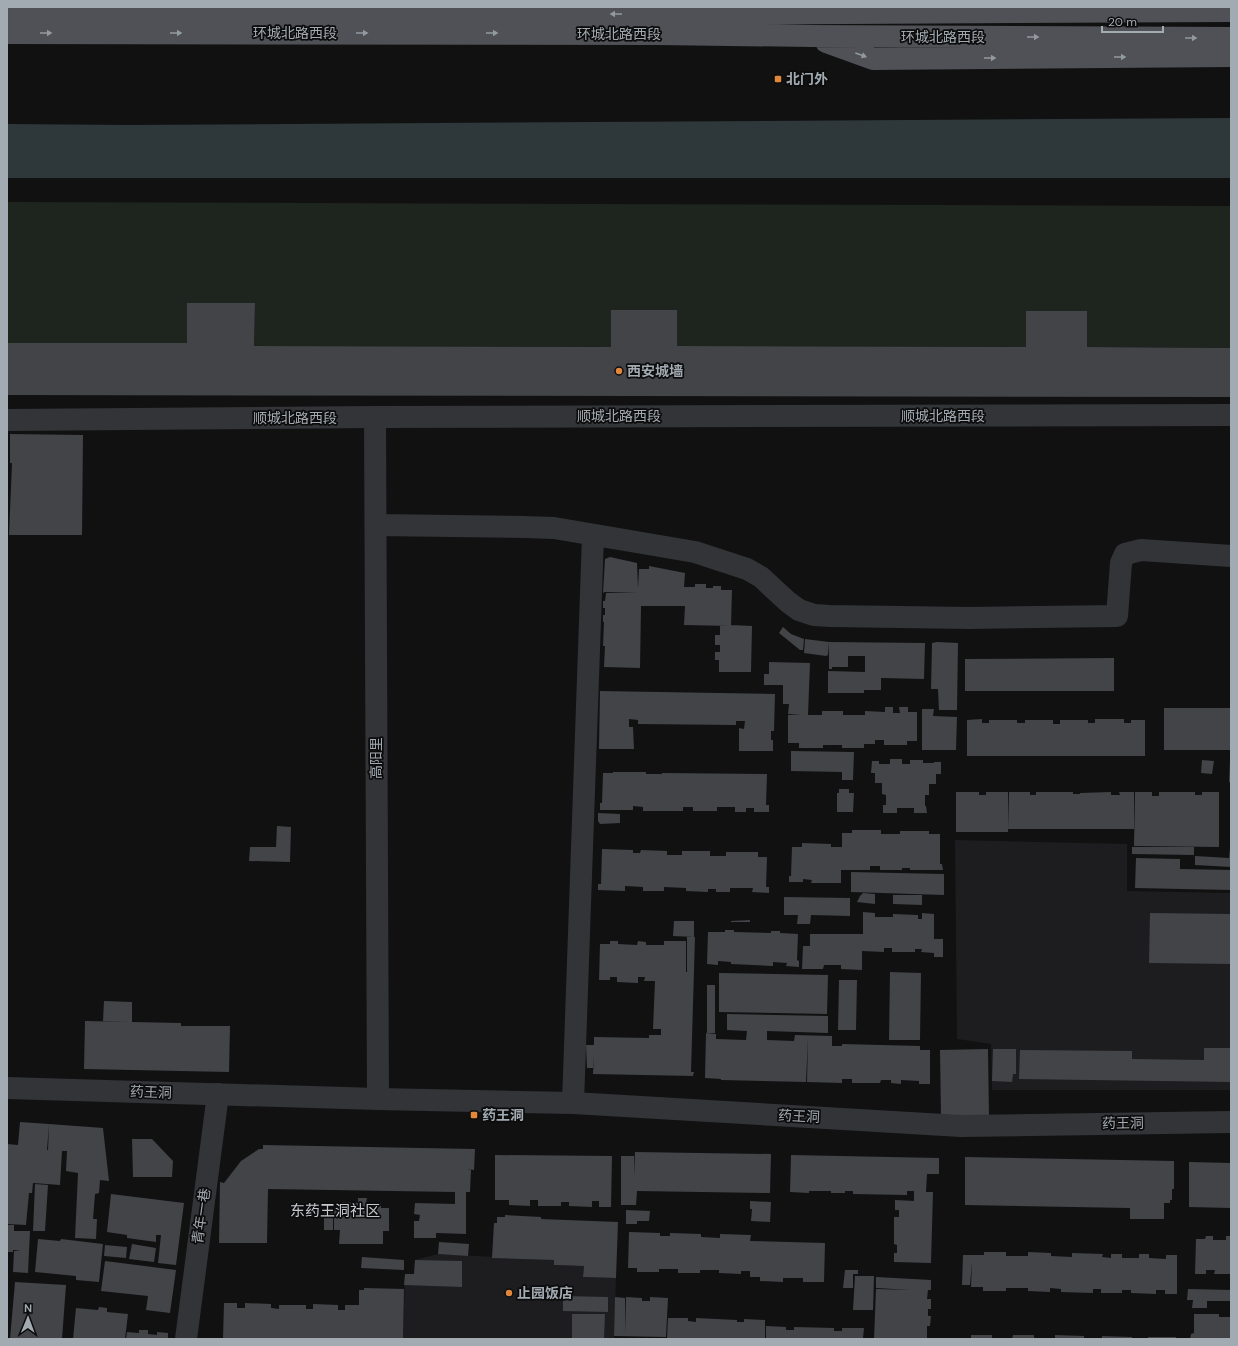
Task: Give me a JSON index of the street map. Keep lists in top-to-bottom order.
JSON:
{
  "streets": {
    "main road": ["环城北路西段"],
    "street": [
      "顺城北路西段",
      "高阳里",
      "药王洞",
      "青年一巷"
    ]
  },
  "crossings": [
    ["顺城北路西段", "高阳里"],
    ["高阳里", "药王洞"],
    ["药王洞", "青年一巷"]
  ],
  "districts": ["东药王洞社区"],
  "places": {
    "transit": ["北门外", "药王洞"],
    "other": ["西安城墙", "止园饭店"]
  },
  "scale_bar": "20 m",
  "north": "top"
}
